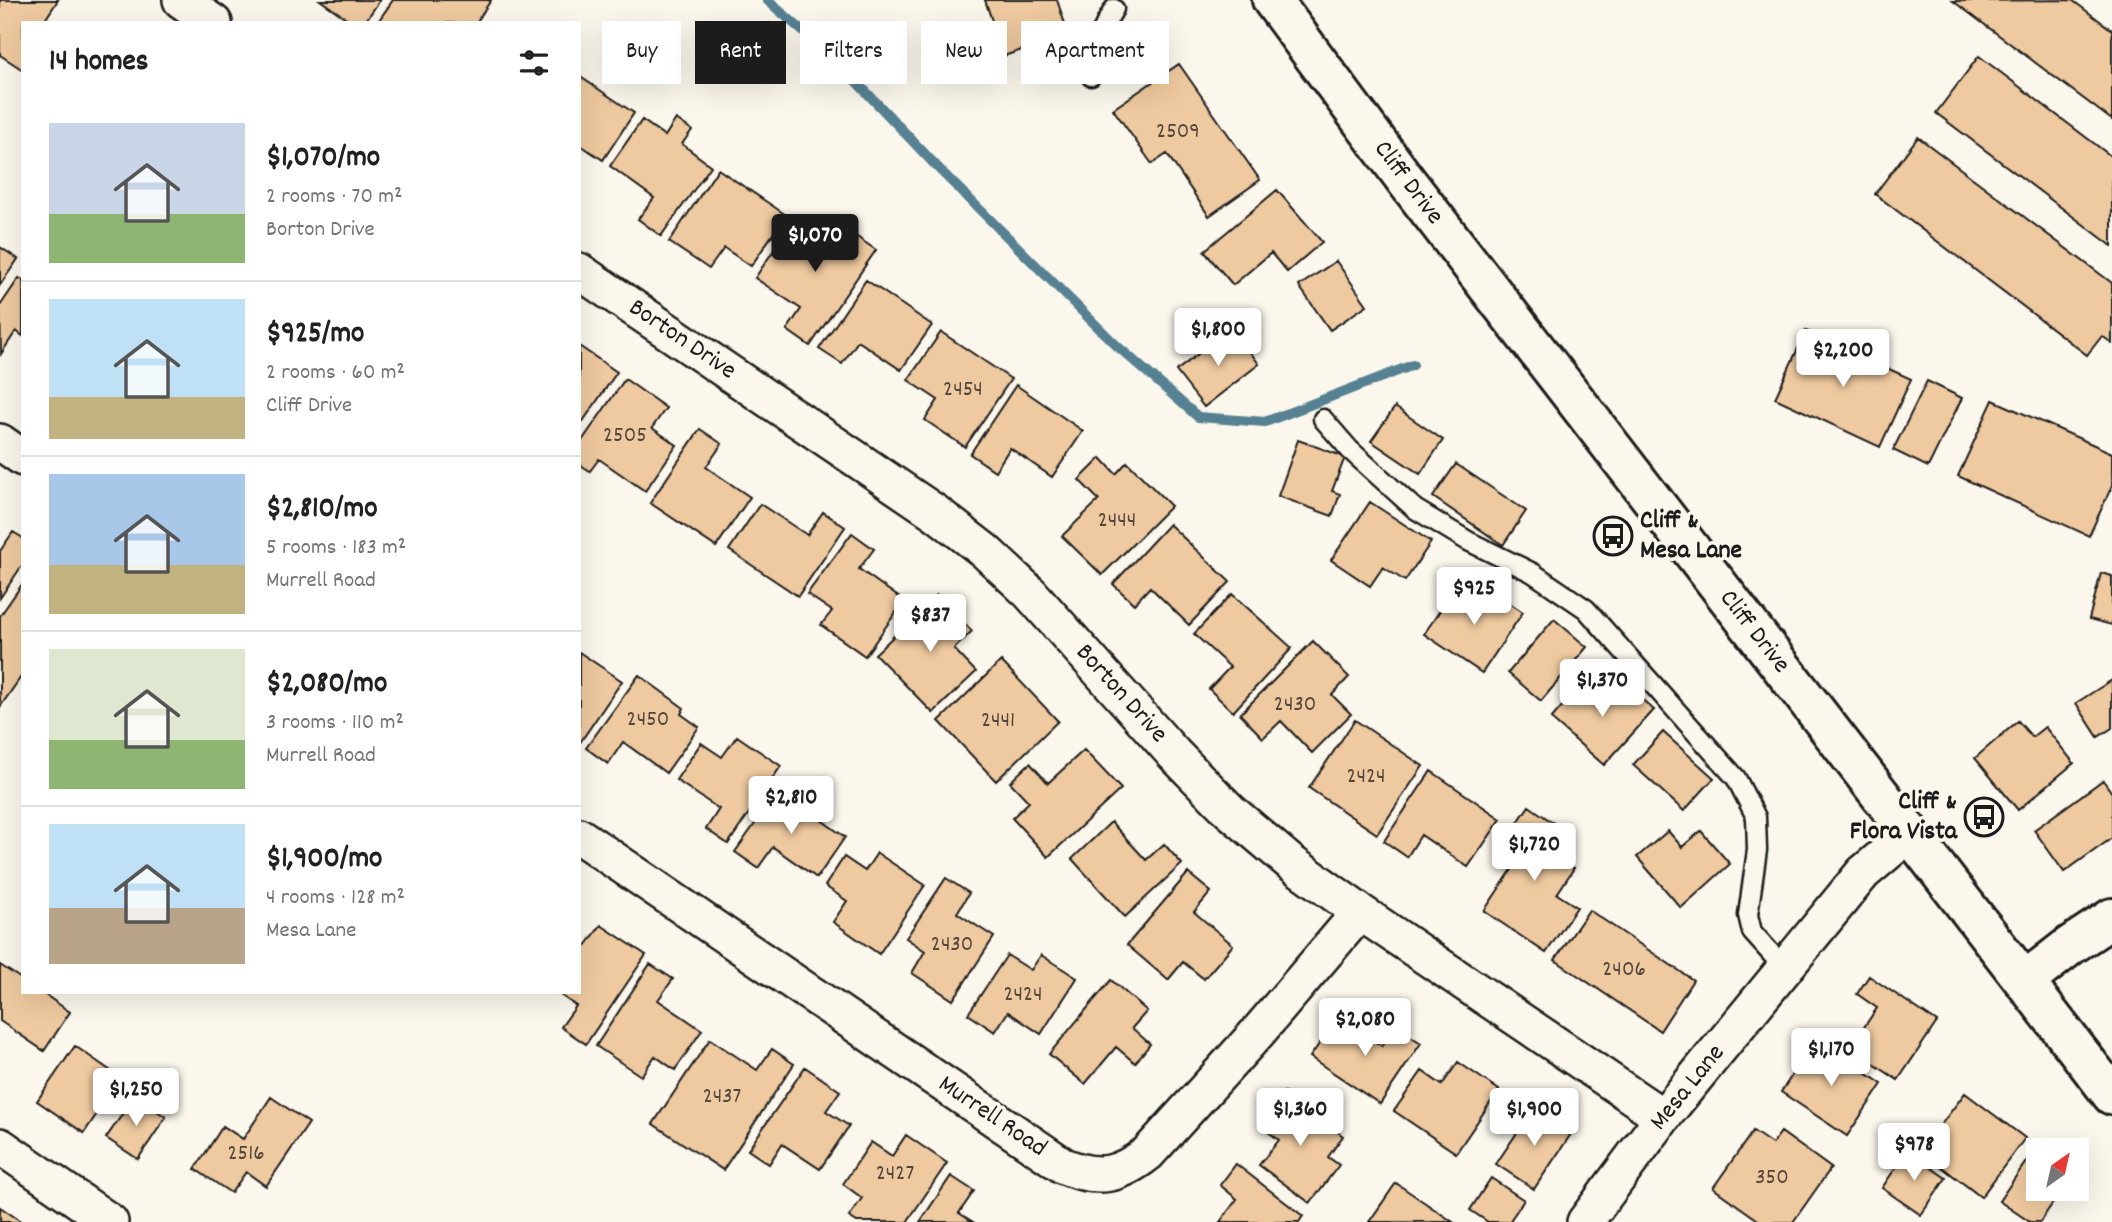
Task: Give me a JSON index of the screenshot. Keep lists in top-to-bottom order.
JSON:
{
  "streets": {
    "main road": ["Cliff Drive"],
    "street": ["Borton Drive", "Mesa Lane", "Murrell Road"]
  },
  "crossings": [
    ["Cliff Drive", "Mesa Lane"],
    ["Borton Drive", "Mesa Lane"],
    ["Borton Drive", "Murrell Road"]
  ],
  "places": {
    "bus stop": ["Cliff & Mesa Lane", "Cliff & Flora Vista"]
  },
  "house_numbers": [
    "2509",
    "2454",
    "2505",
    "2444",
    "2430",
    "2450",
    "2441",
    "2424",
    "2430",
    "2406",
    "2424",
    "2437",
    "2516",
    "2427",
    "350"
  ],
  "north": "top right",
  "page": {
    "chip": [
      "Buy",
      "Rent",
      "Filters",
      "New",
      "Apartment"
    ],
    "heading": "14 homes",
    "list": [
      {
        "name": "$1,070/mo",
        "note": "2 rooms · 70 m² · Borton Drive"
      },
      {
        "name": "$925/mo",
        "note": "2 rooms · 60 m² · Cliff Drive"
      },
      {
        "name": "$2,810/mo",
        "note": "5 rooms · 183 m² · Murrell Road"
      },
      {
        "name": "$2,080/mo",
        "note": "3 rooms · 110 m² · Murrell Road"
      },
      {
        "name": "$1,900/mo",
        "note": "4 rooms · 128 m² · Mesa Lane"
      }
    ],
    "price": [
      "$1,070",
      "$1,800",
      "$2,200",
      "$925",
      "$837",
      "$1,370",
      "$2,810",
      "$1,720",
      "$2,080",
      "$1,170",
      "$1,250",
      "$1,360",
      "$1,900",
      "$978"
    ]
  }
}
